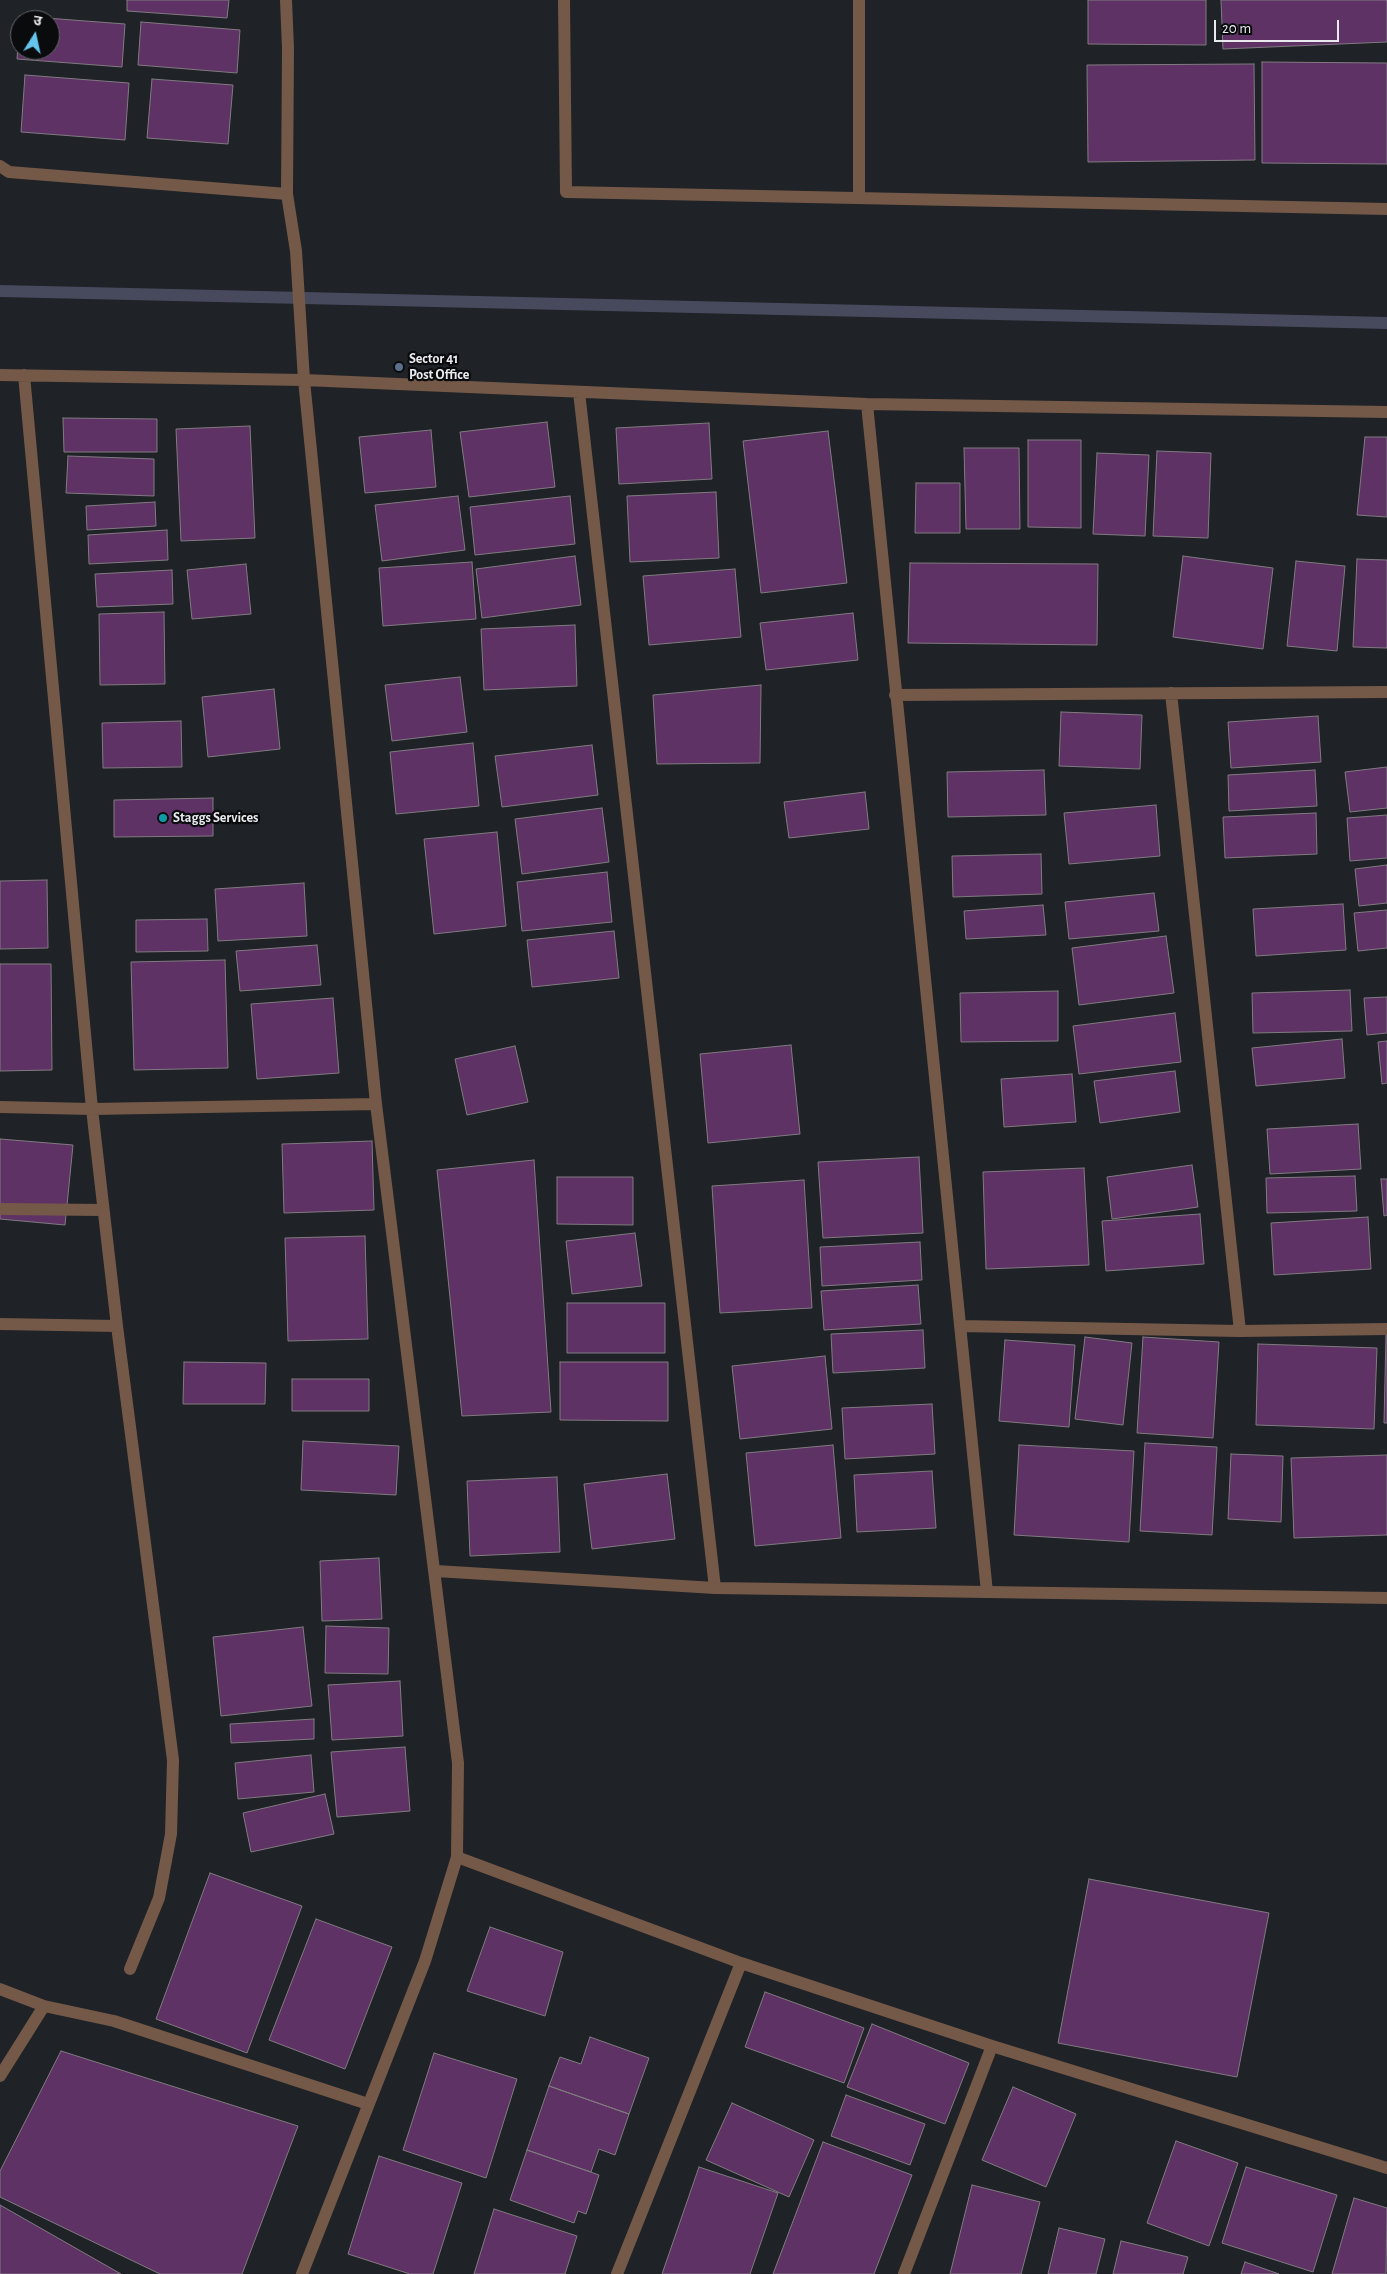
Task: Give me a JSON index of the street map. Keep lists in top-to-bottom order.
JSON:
{
  "places": ["Sector 41 Post Office", "Staggs Services"],
  "scale_bar": "20 m",
  "north": "top"
}
